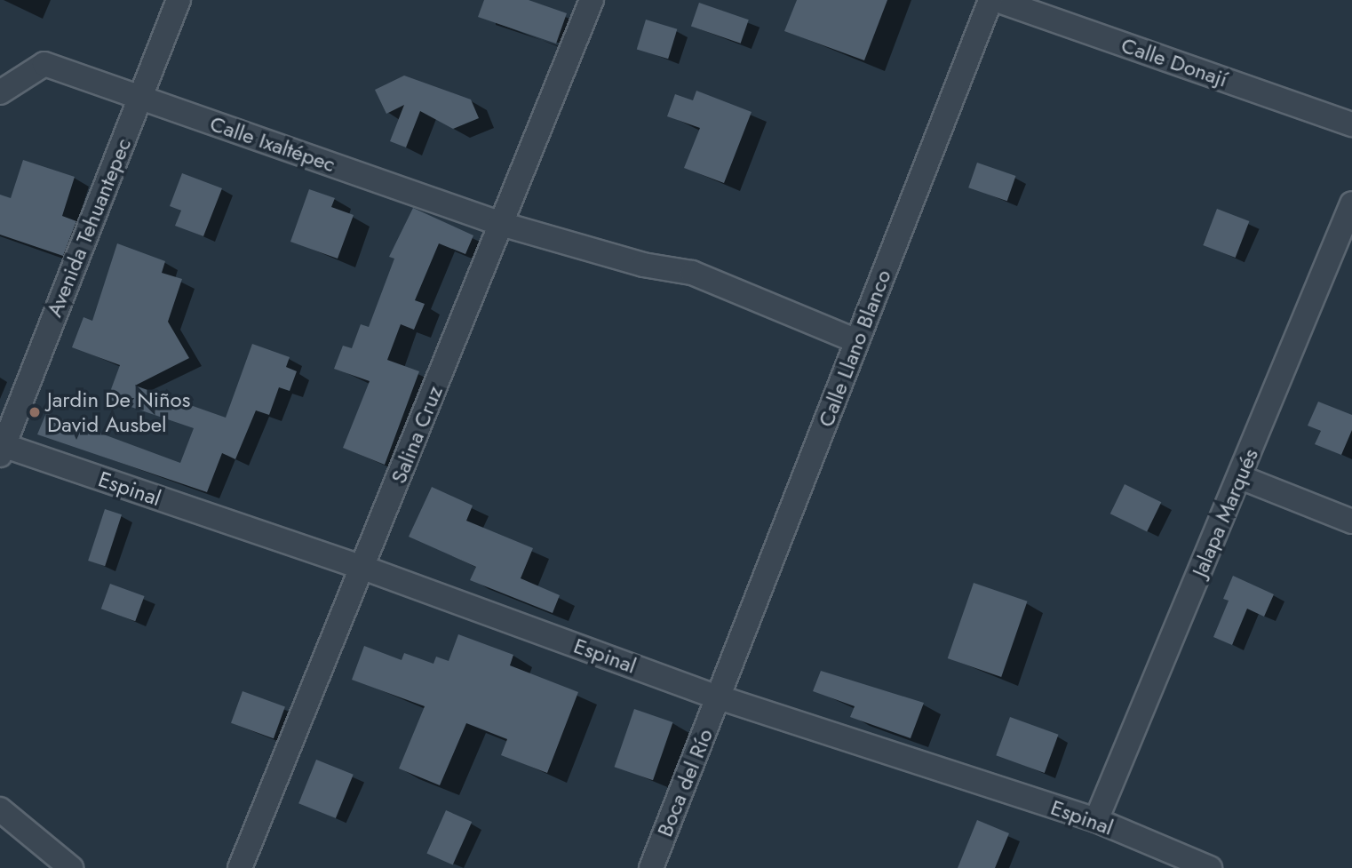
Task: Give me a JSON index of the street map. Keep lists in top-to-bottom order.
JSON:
{
  "streets": {
    "street": [
      "Calle Donají",
      "Calle Ixaltépec",
      "Avenida Tehuantepec",
      "Calle Llano Blanco",
      "Salina Cruz",
      "Espinal",
      "Jalapa Marqués",
      "Boca del Río"
    ]
  },
  "crossings": [
    ["Calle Ixaltépec", "Avenida Tehuantepec"],
    ["Calle Ixaltépec", "Calle Llano Blanco"],
    ["Calle Ixaltépec", "Salina Cruz"],
    ["Avenida Tehuantepec", "Espinal"],
    ["Calle Llano Blanco", "Espinal"],
    ["Calle Llano Blanco", "Boca del Río"],
    ["Salina Cruz", "Espinal"],
    ["Espinal", "Jalapa Marqués"],
    ["Espinal", "Boca del Río"]
  ],
  "places": ["Jardin De Niños David Ausbel"]
}
